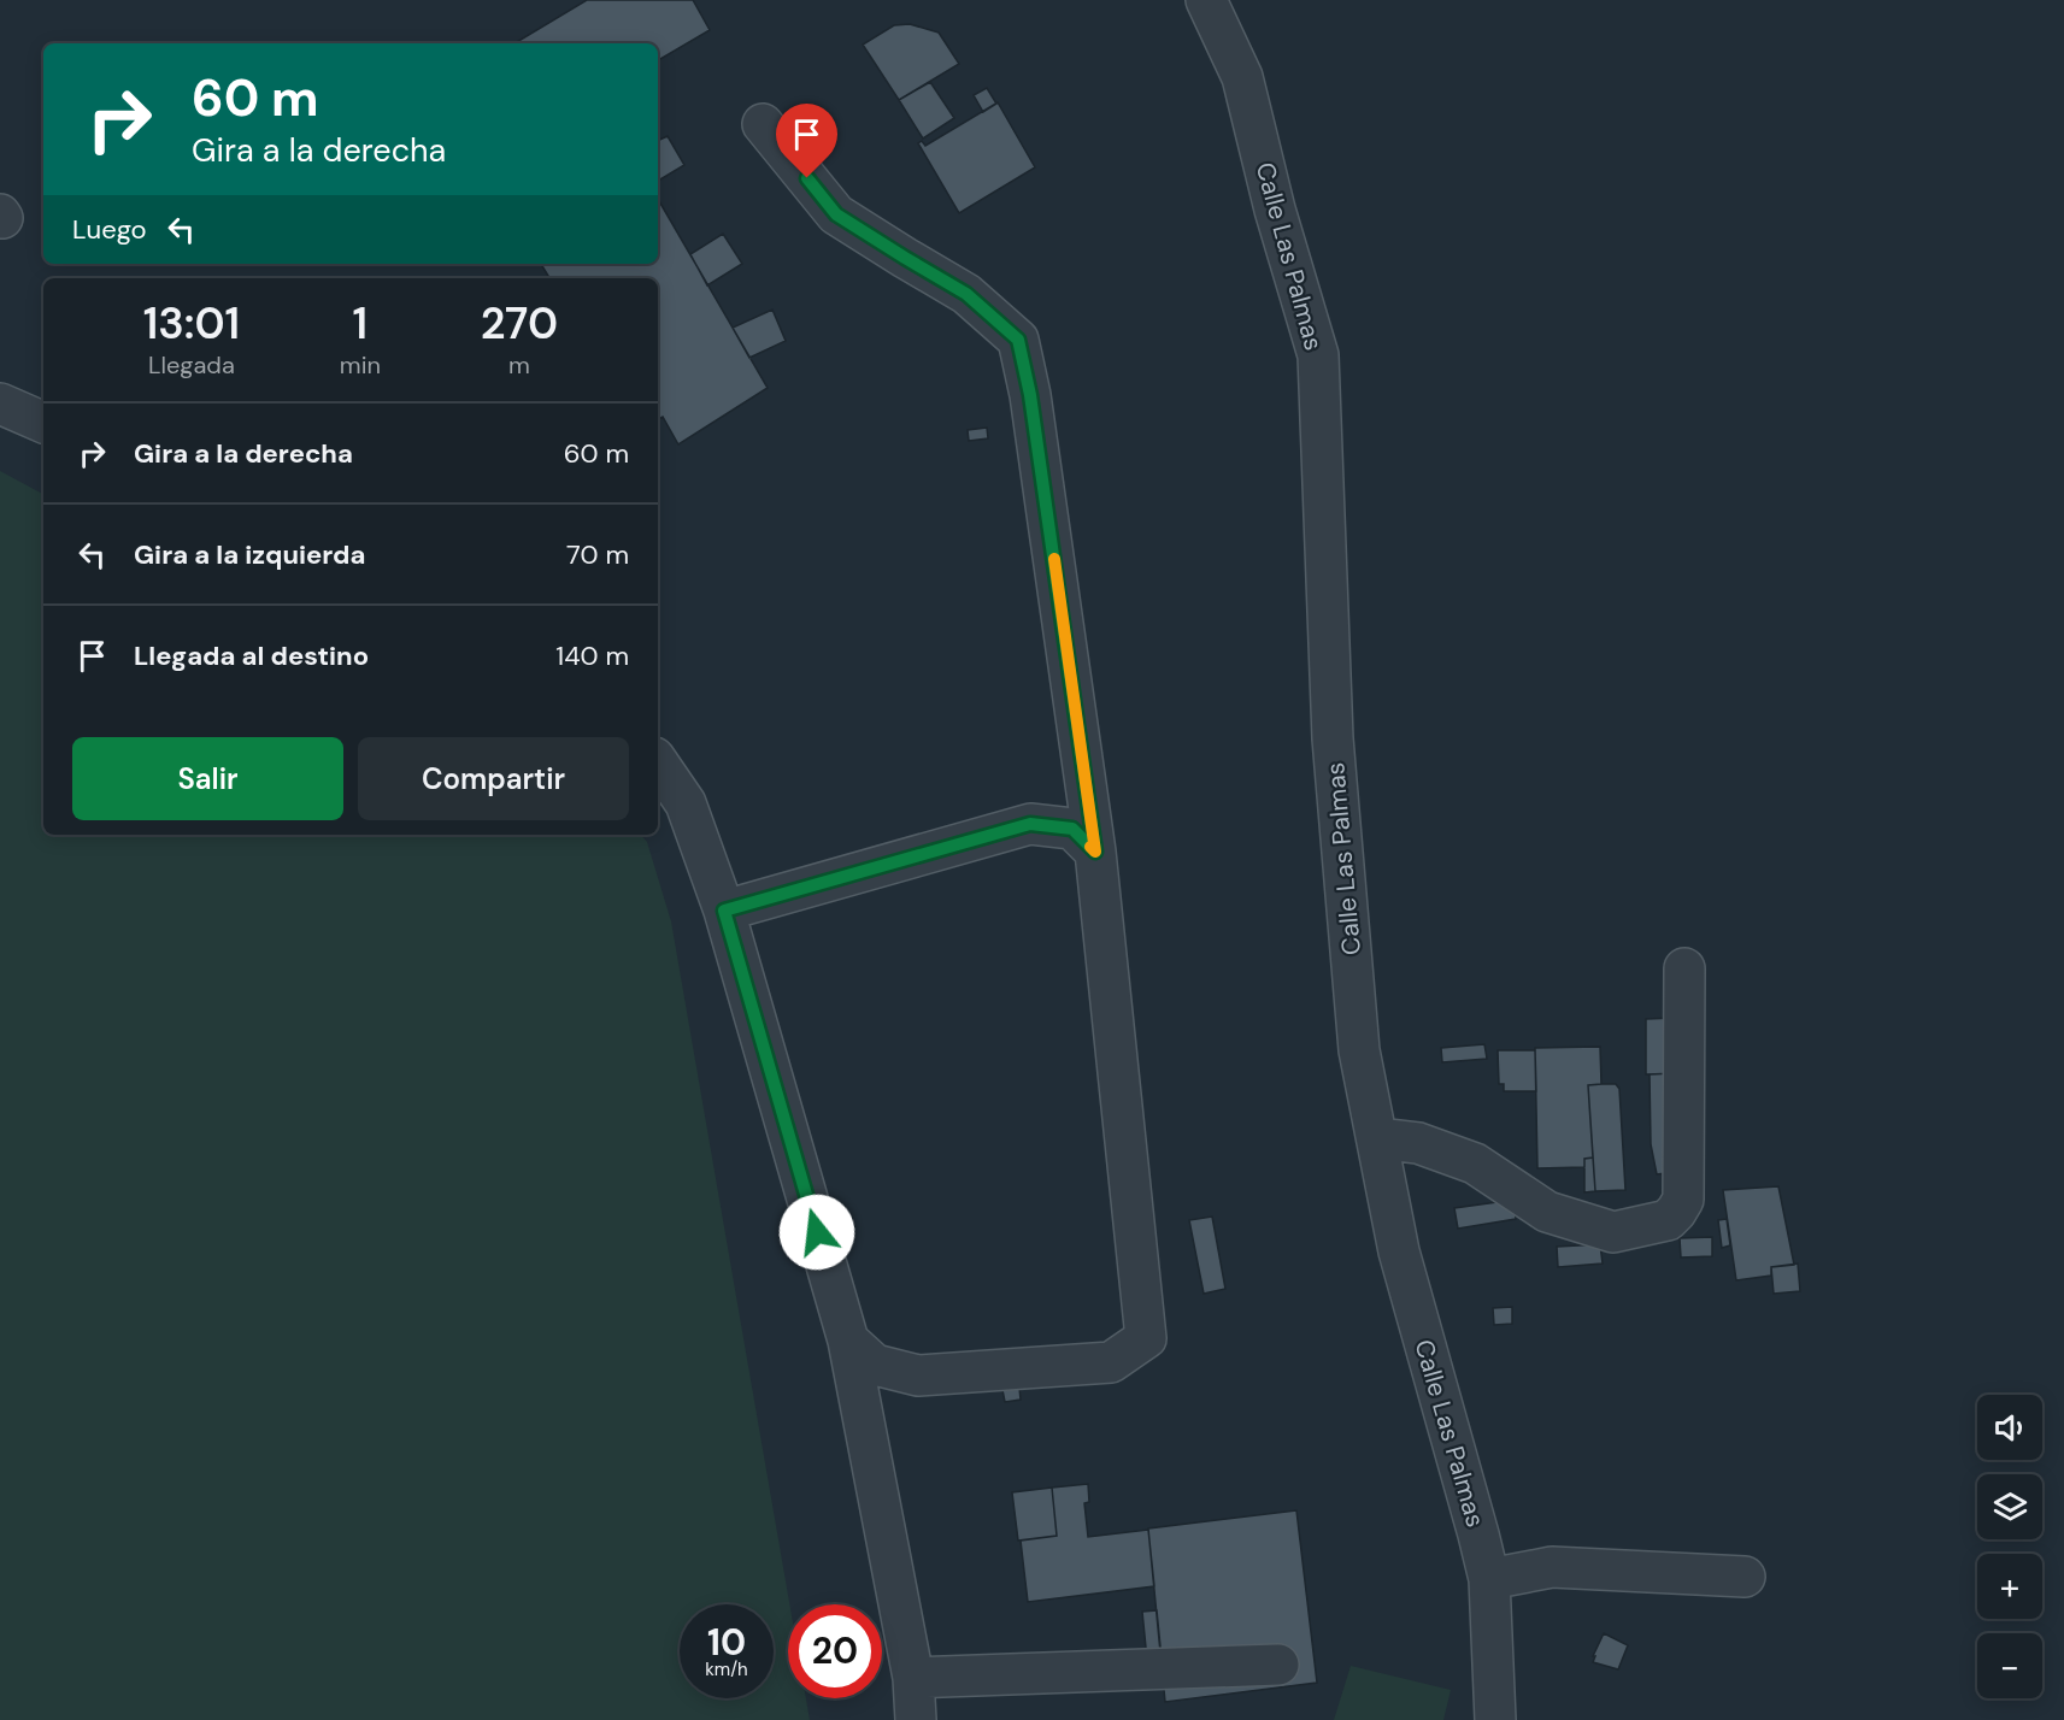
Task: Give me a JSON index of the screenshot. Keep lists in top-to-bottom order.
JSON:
{
  "streets": {
    "street": ["Calle Las Palmas"]
  },
  "page": {
    "turn": ["60 m", "Gira a la derecha"],
    "then": "Luego",
    "eta": [
      "13:01",
      "Llegada",
      "1",
      "min",
      "270",
      "m"
    ],
    "list": [
      {
        "name": "Gira a la derecha",
        "value": "60 m"
      },
      {
        "name": "Gira a la izquierda",
        "value": "70 m"
      },
      {
        "name": "Llegada al destino",
        "value": "140 m"
      }
    ],
    "buttons": ["Salir", "Compartir"],
    "map_buttons": ["+", "−"],
    "speed": "10 km/h",
    "limit": "20"
  }
}
